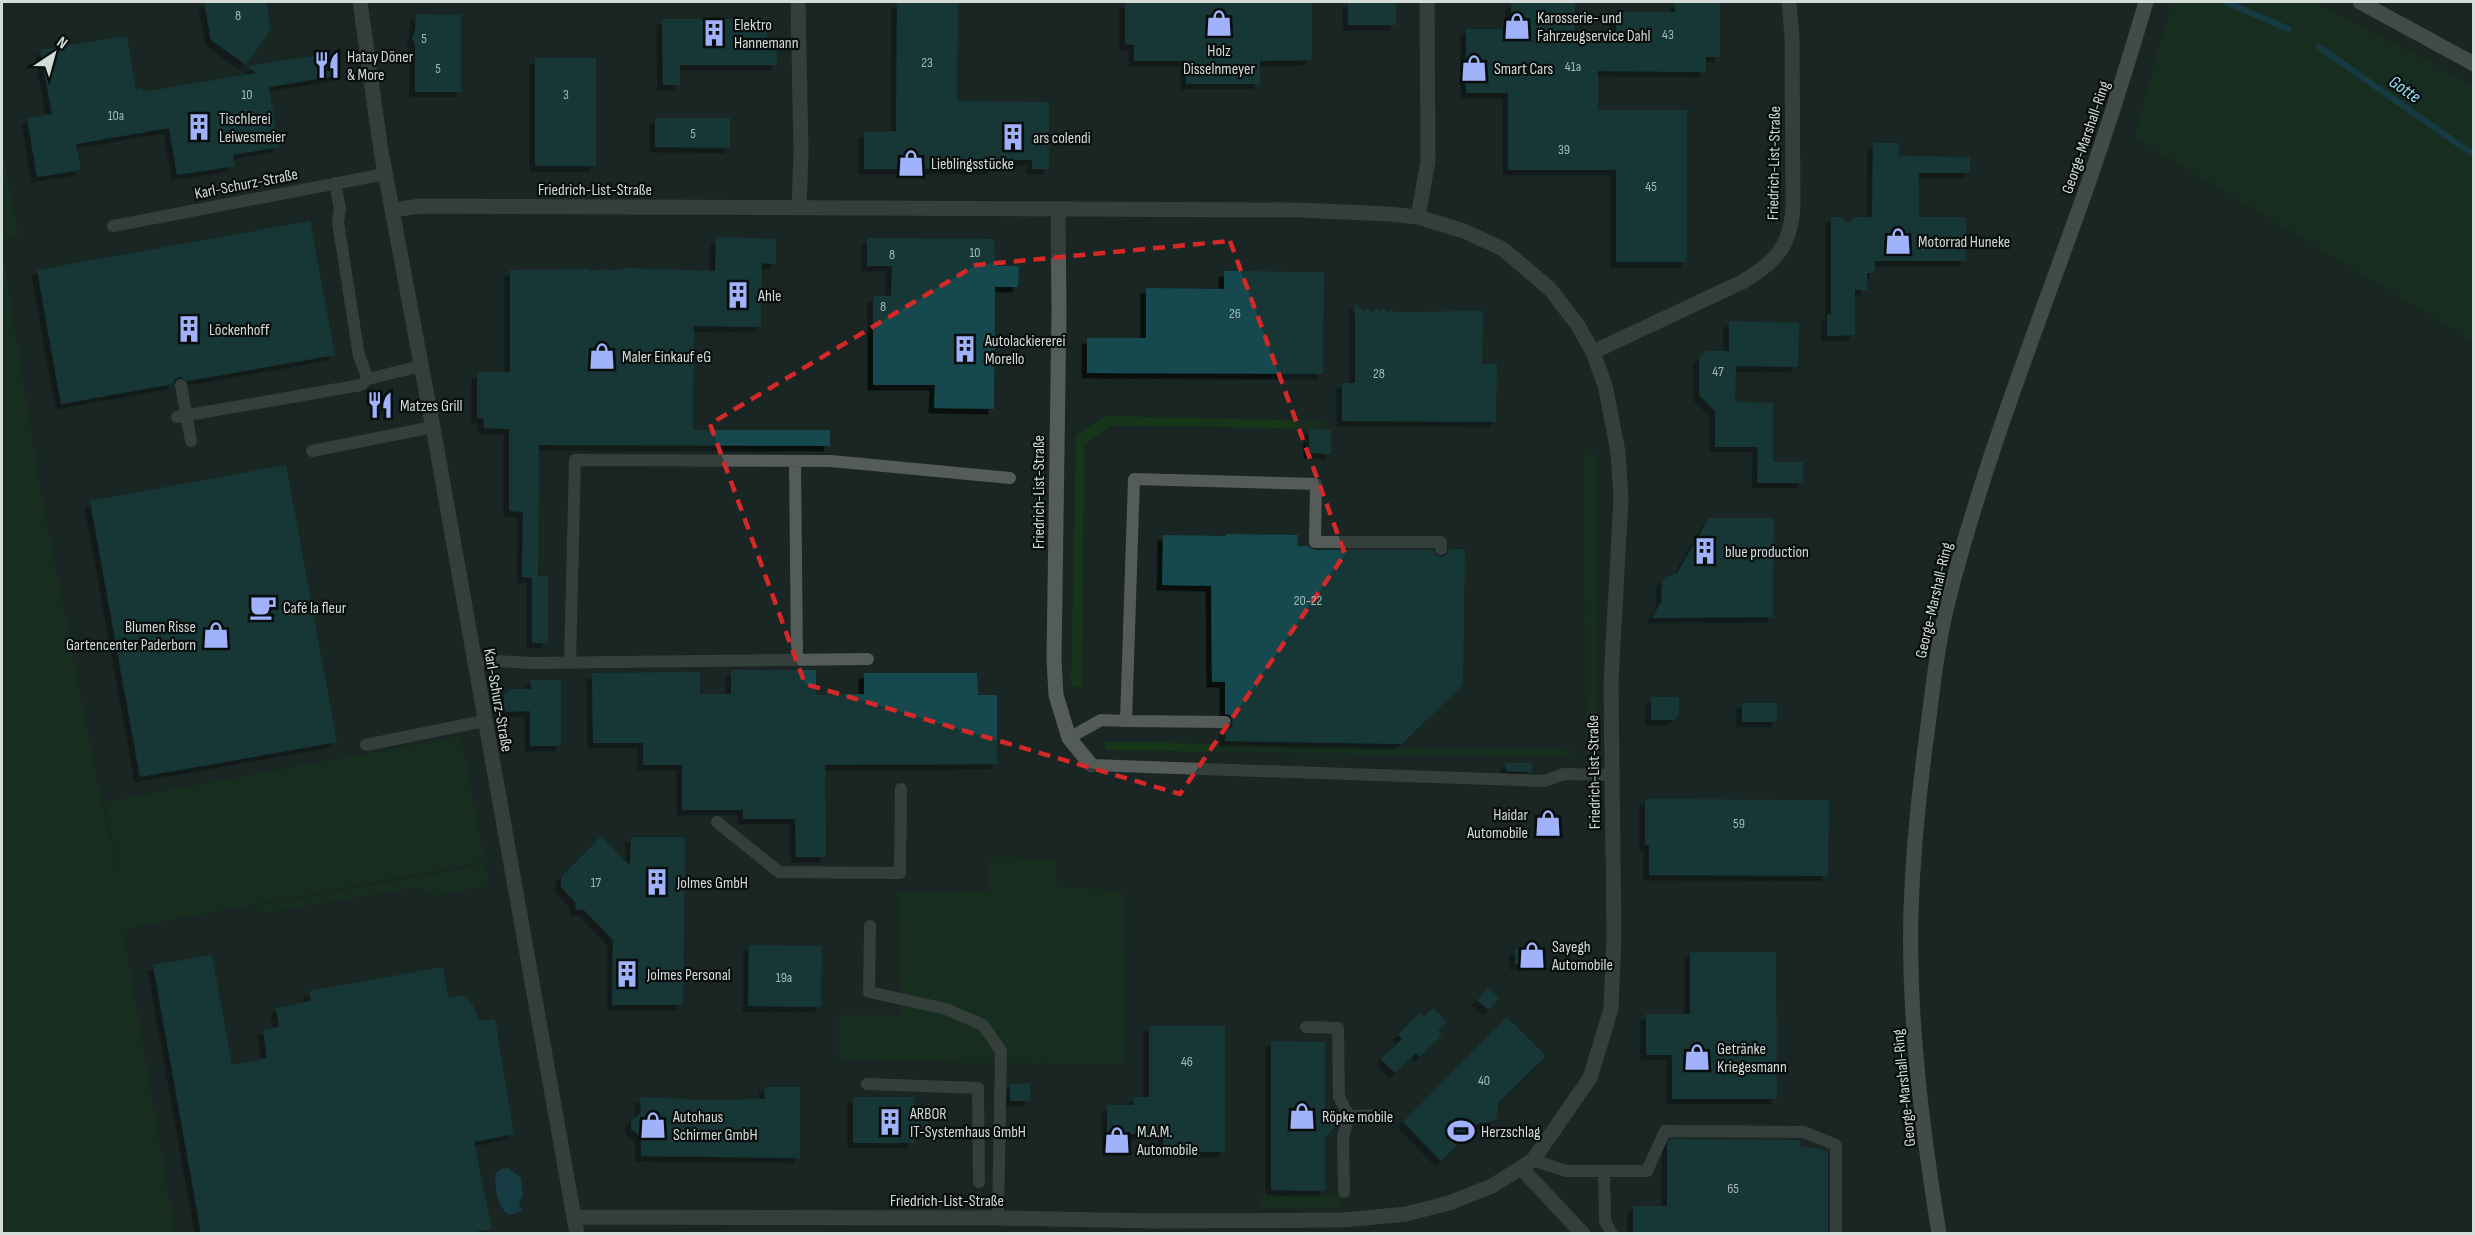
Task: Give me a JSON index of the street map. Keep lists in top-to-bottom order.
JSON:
{
  "streets": {
    "main road": ["George-Marshall-Ring"],
    "street": ["Friedrich-List-Straße", "Karl-Schurz-Straße"]
  },
  "crossings": [
    ["Friedrich-List-Straße", "Karl-Schurz-Straße"]
  ],
  "water": ["Gotte"],
  "places": {
    "shop": [
      "Holz Disselnmeyer",
      "Karosserie- und Fahrzeugservice Dahl",
      "Smart Cars",
      "Lieblingsstücke",
      "Motorrad Huneke",
      "Maler Einkauf eG",
      "Blumen Risse Gartencenter Paderborn",
      "Haidar Automobile",
      "Sayegh Automobile",
      "Getränke Kriegesmann",
      "Röpke mobile",
      "Autohaus Schirmer GmbH",
      "M.A.M. Automobile"
    ],
    "building": [
      "Elektro Hannemann",
      "Tischlerei Leiwesmeier",
      "ars colendi",
      "Ahle",
      "Löckenhoff",
      "Autolackiererei Morello",
      "blue production",
      "Jolmes GmbH",
      "Jolmes Personal",
      "ARBOR IT-Systemhaus GmbH"
    ],
    "restaurant": ["Hatay Döner & More", "Matzes Grill"],
    "cafe": ["Café la fleur"],
    "sports": ["Herzschlag"]
  },
  "house_numbers": [
    "8",
    "43",
    "5",
    "23",
    "41a",
    "5",
    "10",
    "3",
    "10a",
    "5",
    "39",
    "45",
    "10",
    "8",
    "8",
    "26",
    "47",
    "28",
    "20-22",
    "59",
    "17",
    "19a",
    "46",
    "40",
    "65"
  ],
  "north": "top right"
}
